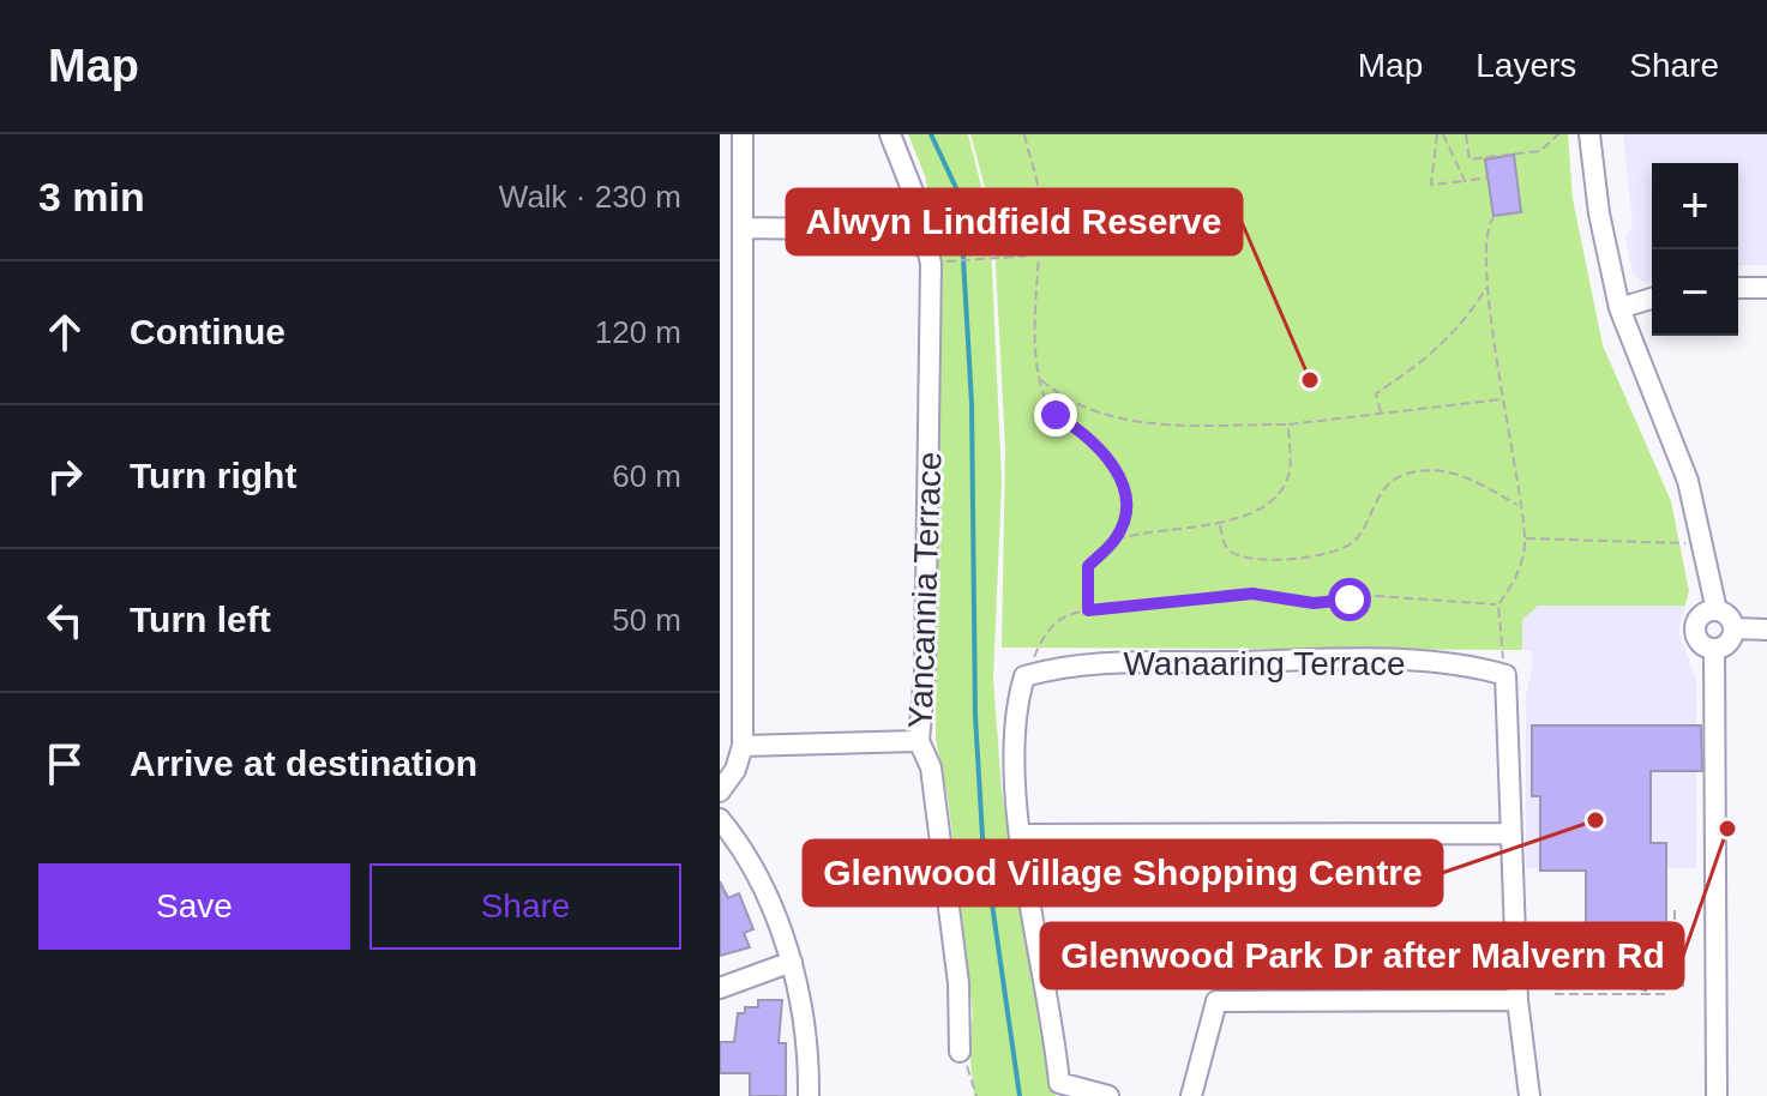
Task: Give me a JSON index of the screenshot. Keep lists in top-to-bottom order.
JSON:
{
  "streets": {
    "street": ["Yancannia Terrace", "Wanaaring Terrace"]
  },
  "places": ["Alwyn Lindfield Reserve", "Glenwood Village Shopping Centre", "Glenwood Park Dr after Malvern Rd"],
  "page": {
    "header": "Map",
    "nav": ["Map", "Layers", "Share"],
    "heading": ["3 min", "Walk · 230 m"],
    "map_buttons": ["+", "−"],
    "list": [
      ["Continue", "120 m"],
      ["Turn right", "60 m"],
      ["Turn left", "50 m"],
      "Arrive at destination"
    ],
    "buttons": ["Save", "Share"]
  }
}
